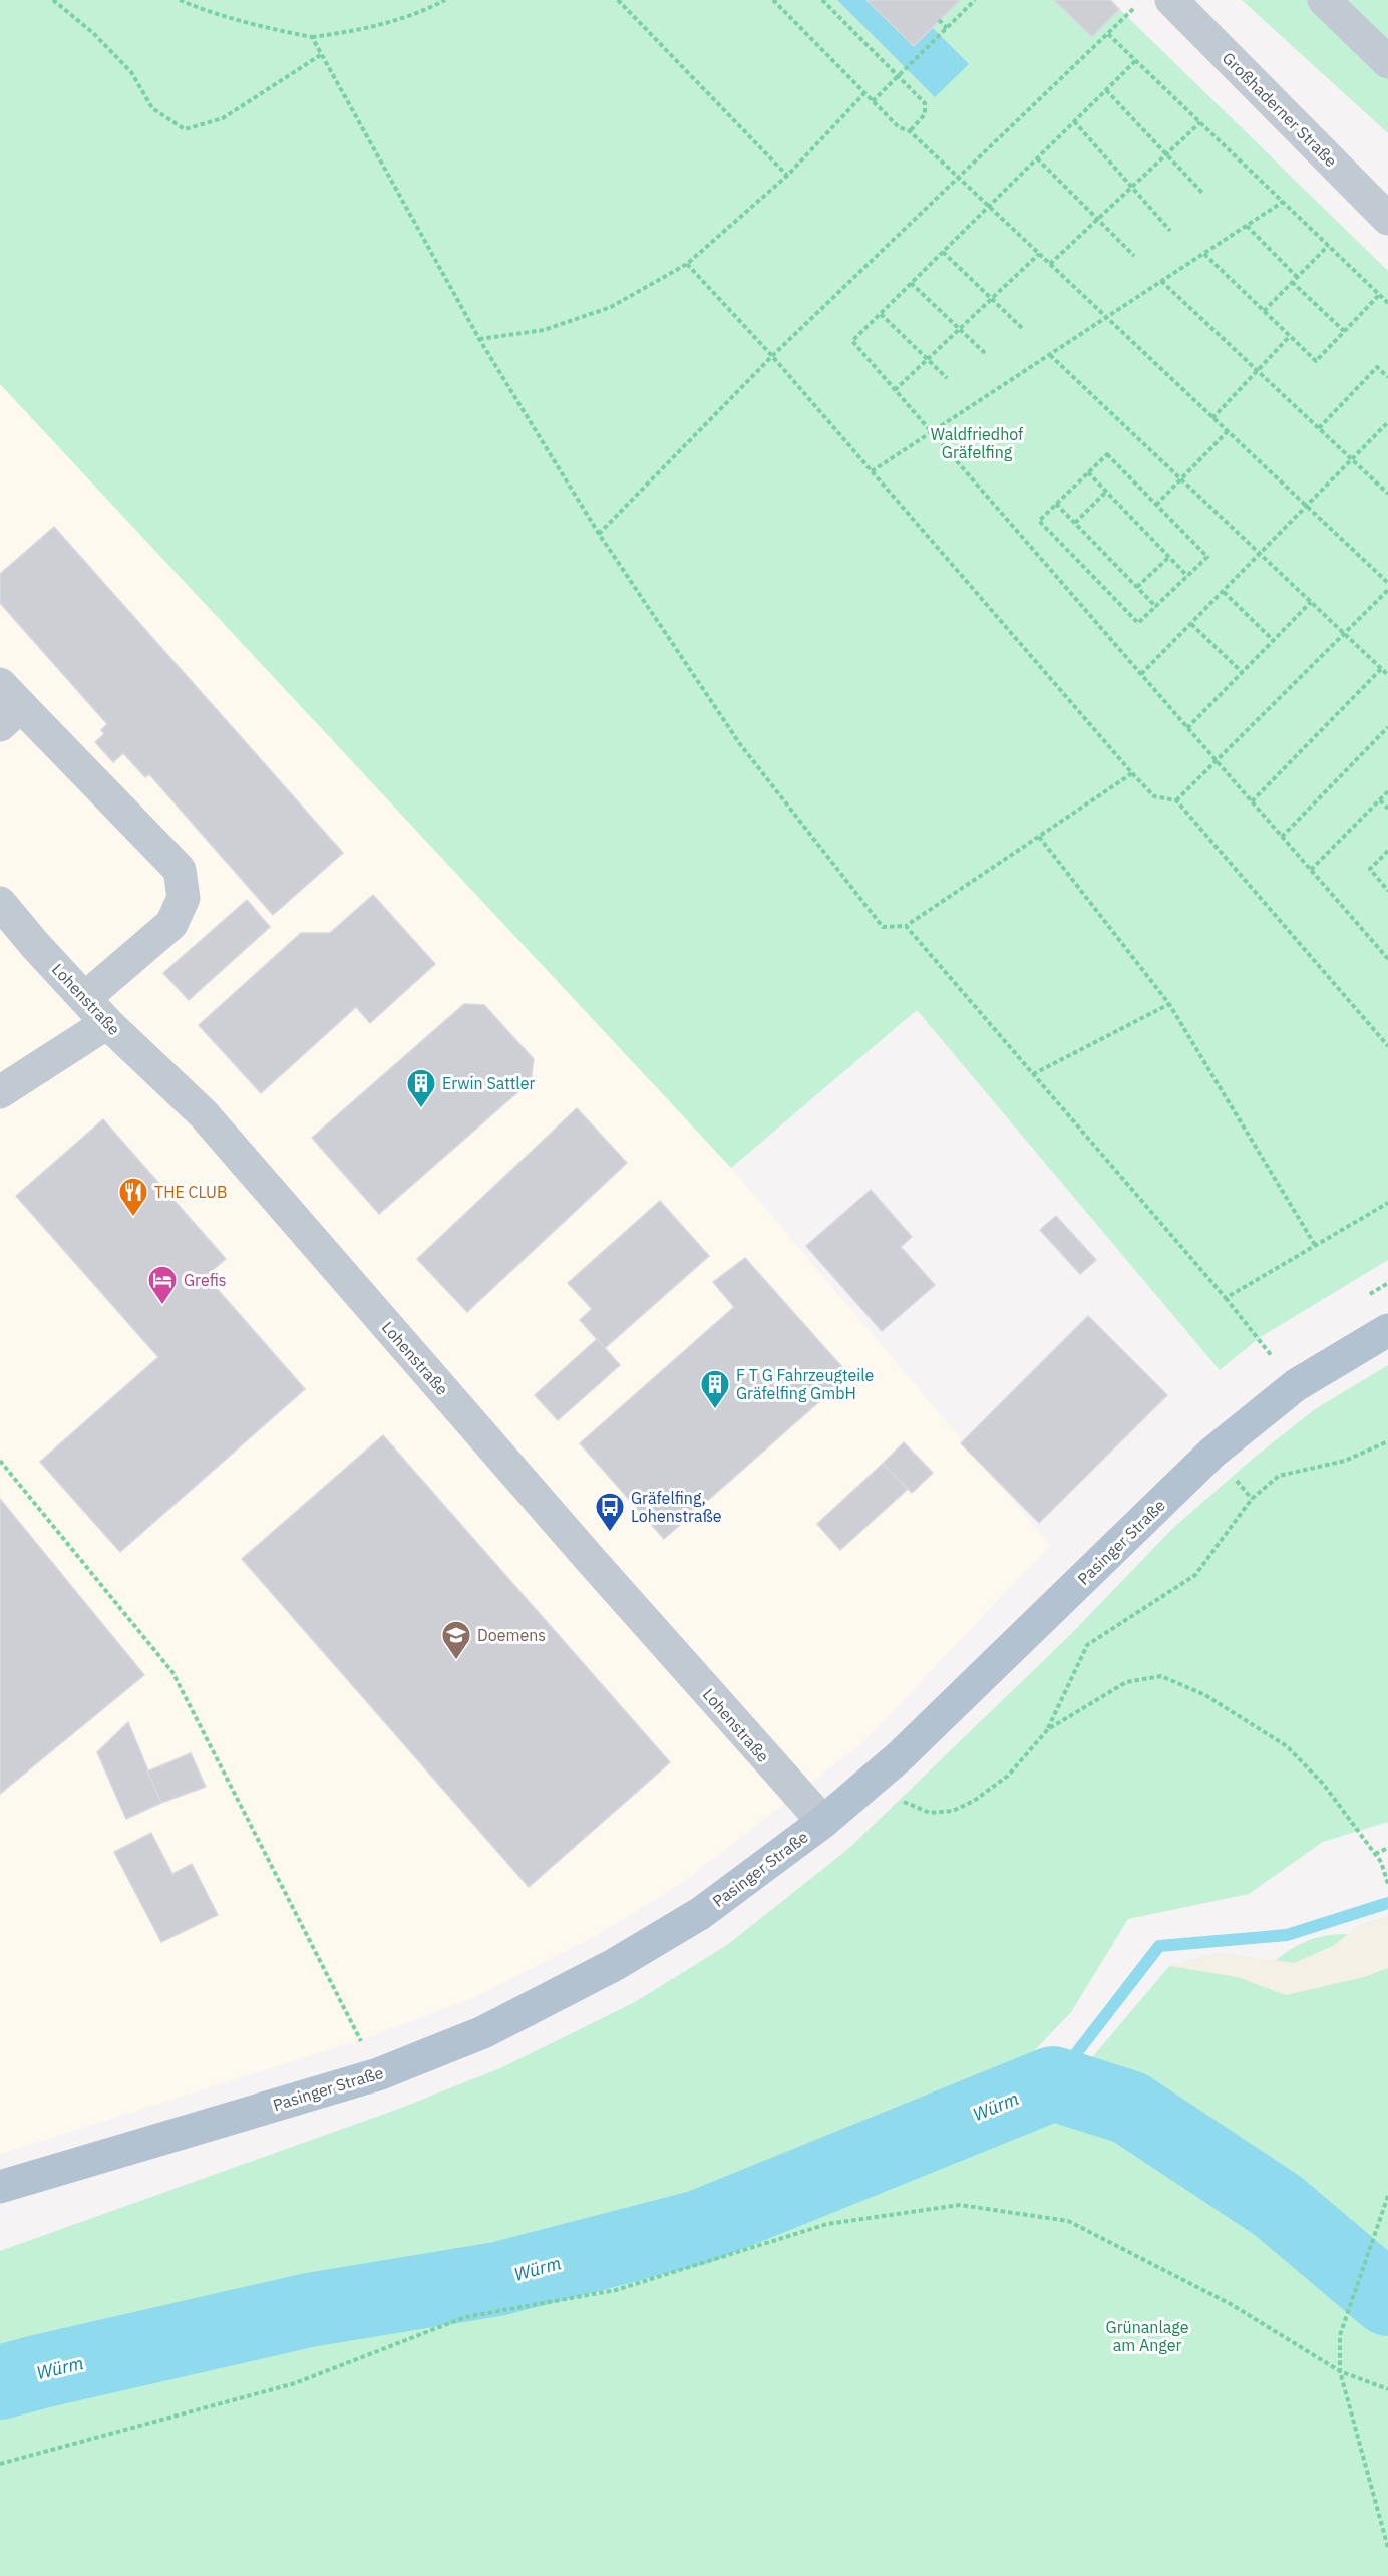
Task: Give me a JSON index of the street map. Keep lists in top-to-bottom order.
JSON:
{
  "streets": {
    "main road": ["Pasinger Straße"],
    "street": ["Großhaderner Straße", "Lohenstraße"]
  },
  "crossings": [
    ["Lohenstraße", "Pasinger Straße"]
  ],
  "water": ["Würm"],
  "parks": ["Waldfriedhof Gräfelfing", "Grünanlage am Anger"],
  "places": {
    "building": ["Erwin Sattler", "F T G Fahrzeugteile Gräfelfing GmbH"],
    "restaurant": ["THE CLUB"],
    "hotel": ["Grefis"],
    "bus stop": ["Gräfelfing, Lohenstraße"],
    "school or university": ["Doemens"]
  }
}
